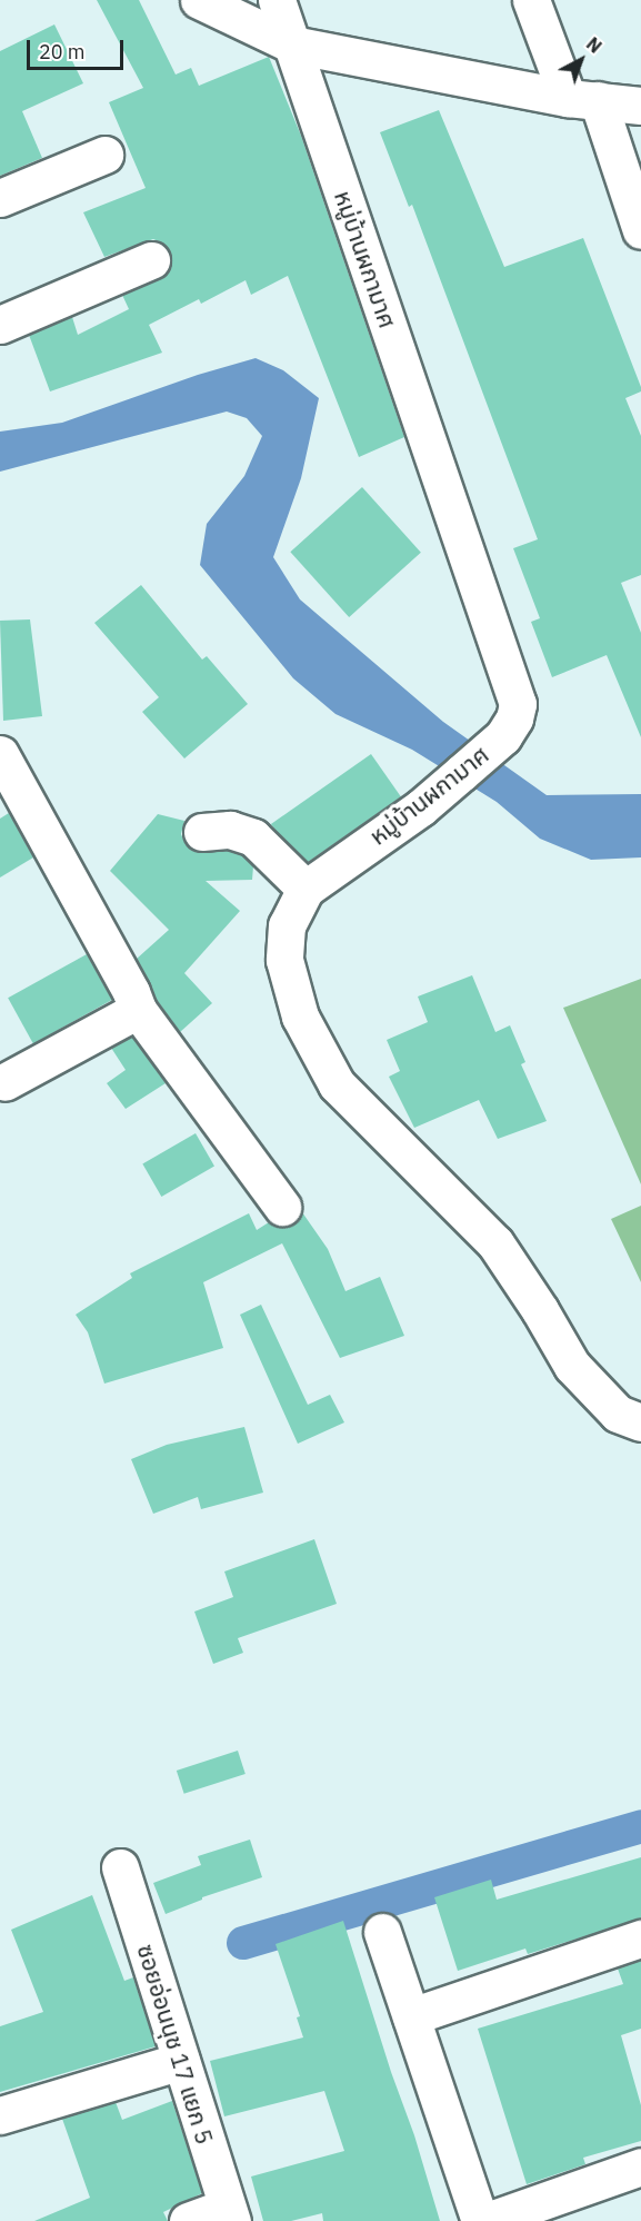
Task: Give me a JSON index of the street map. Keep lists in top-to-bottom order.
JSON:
{
  "streets": {
    "street": ["หมู่บ้านผกามาศ", "ซอยอ่อนนุช 17 แยก 5"]
  },
  "scale_bar": "20 m",
  "north": "top right"
}
